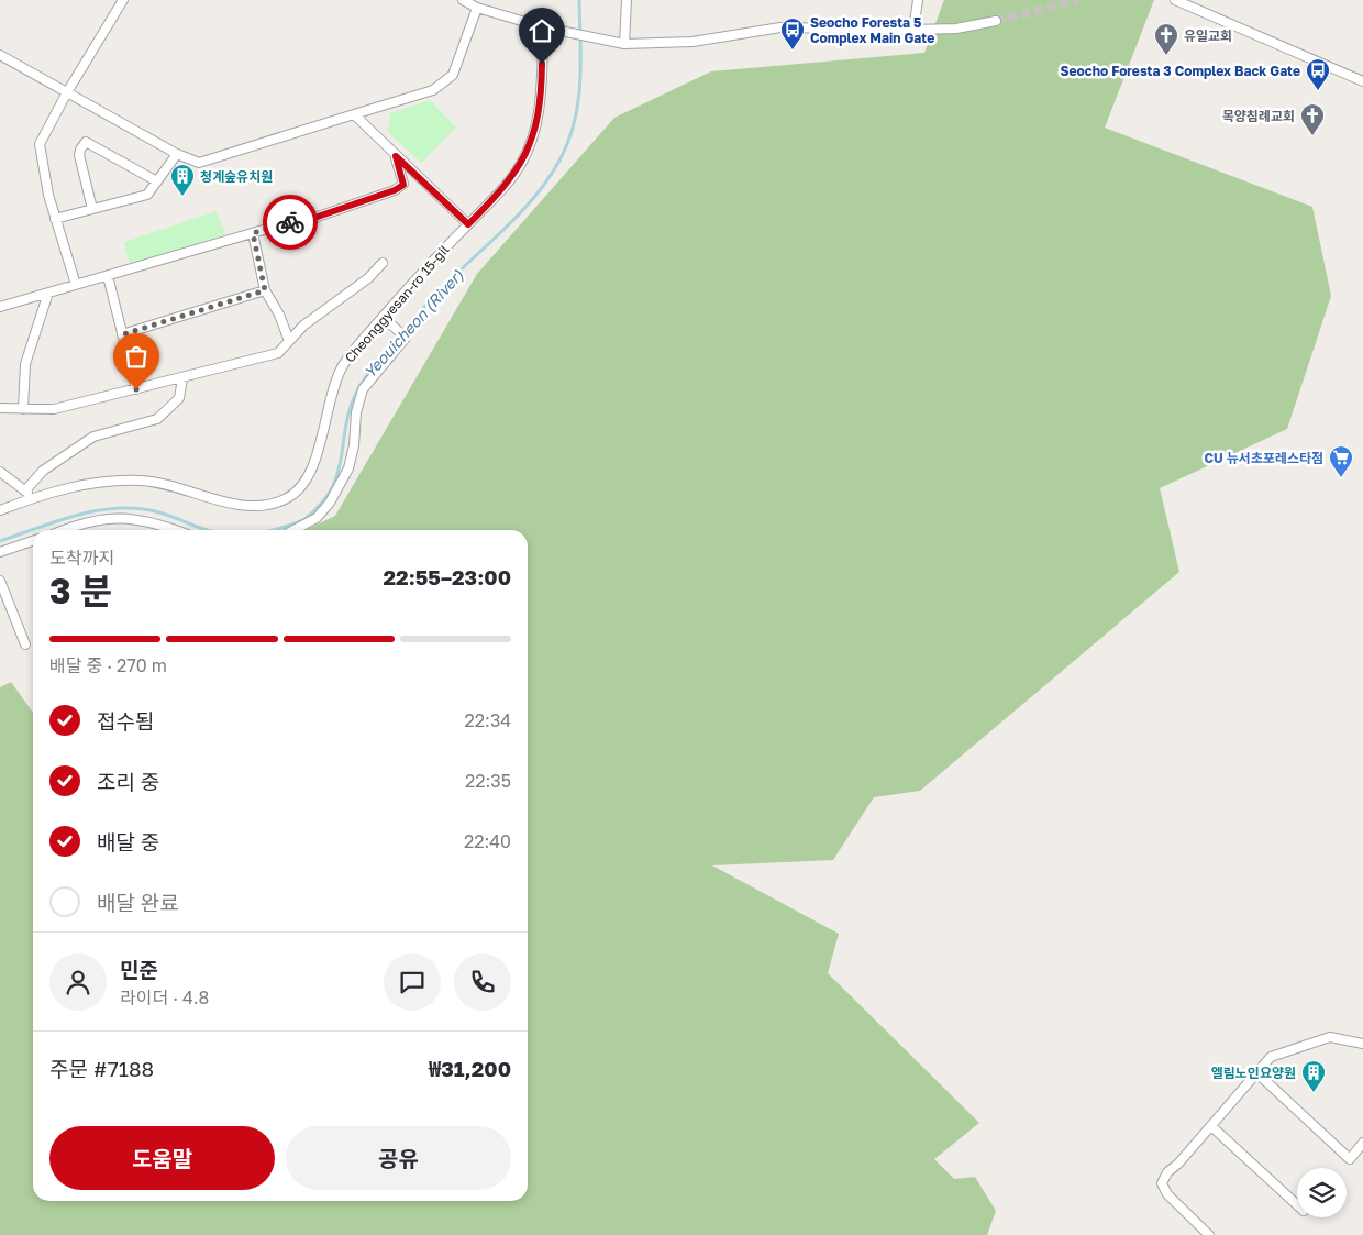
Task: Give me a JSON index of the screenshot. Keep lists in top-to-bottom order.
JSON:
{
  "streets": {
    "street": ["Cheonggyesan-ro 15-gil"]
  },
  "water": ["Yeouicheon (River)"],
  "places": {
    "bus stop": ["Seocho Foresta 5 Complex Main Gate", "Seocho Foresta 3 Complex Back Gate"],
    "church": ["유일교회", "목양침례교회"],
    "building": ["청계숲유치원", "엘림노인요양원"],
    "supermarket": ["CU 뉴서초포레스타점"]
  },
  "page": {
    "heading": ["3 분", "도착까지", "22:55–23:00"],
    "panel": [
      "민준",
      "라이더 · 4.8",
      "주문 #7188",
      "₩31,200"
    ],
    "bar": "배달 중 · 270 m",
    "list": [
      ["접수됨", "22:34"],
      ["조리 중", "22:35"],
      ["배달 중", "22:40"],
      "배달 완료"
    ],
    "buttons": ["도움말", "공유"]
  }
}
